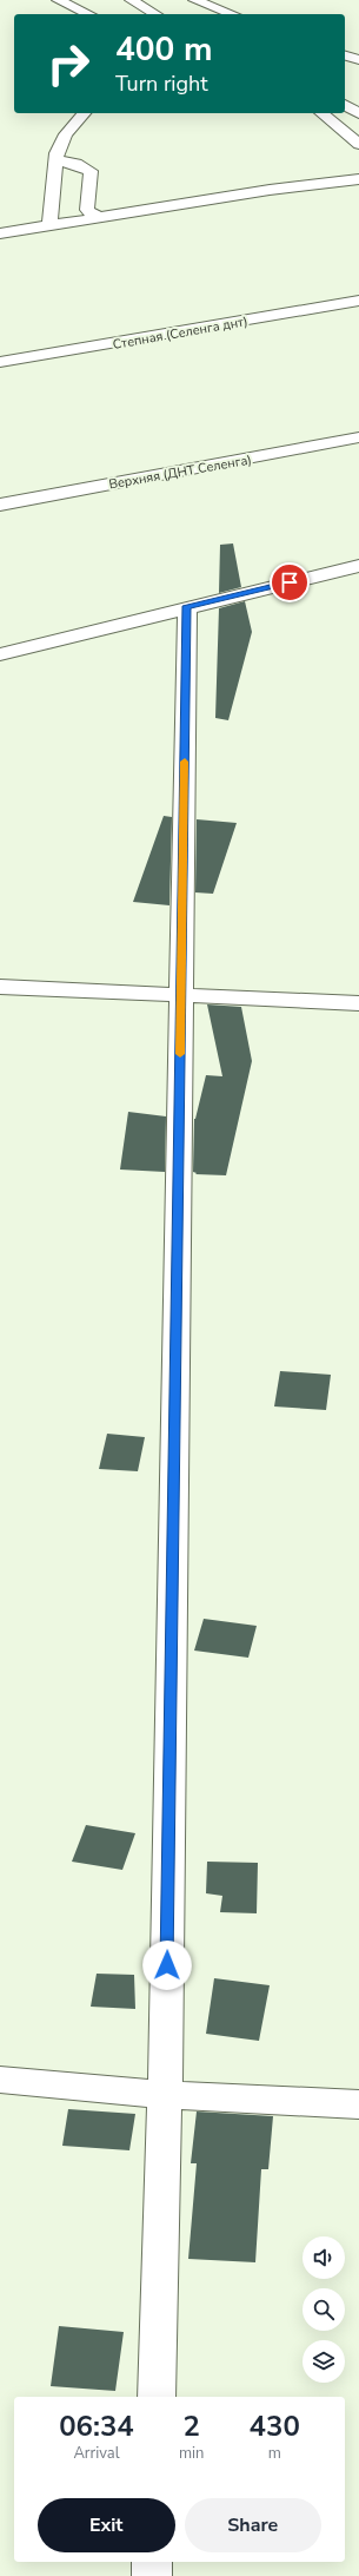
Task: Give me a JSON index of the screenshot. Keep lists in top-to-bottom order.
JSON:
{
  "streets": {
    "street": ["Степная (Селенга днт)", "Верхняя (ДНТ Селенга)"]
  },
  "page": {
    "turn": ["400 m", "Turn right"],
    "eta": [
      "06:34",
      "Arrival",
      "2",
      "min",
      "430",
      "m"
    ],
    "buttons": ["Exit", "Share"]
  }
}
